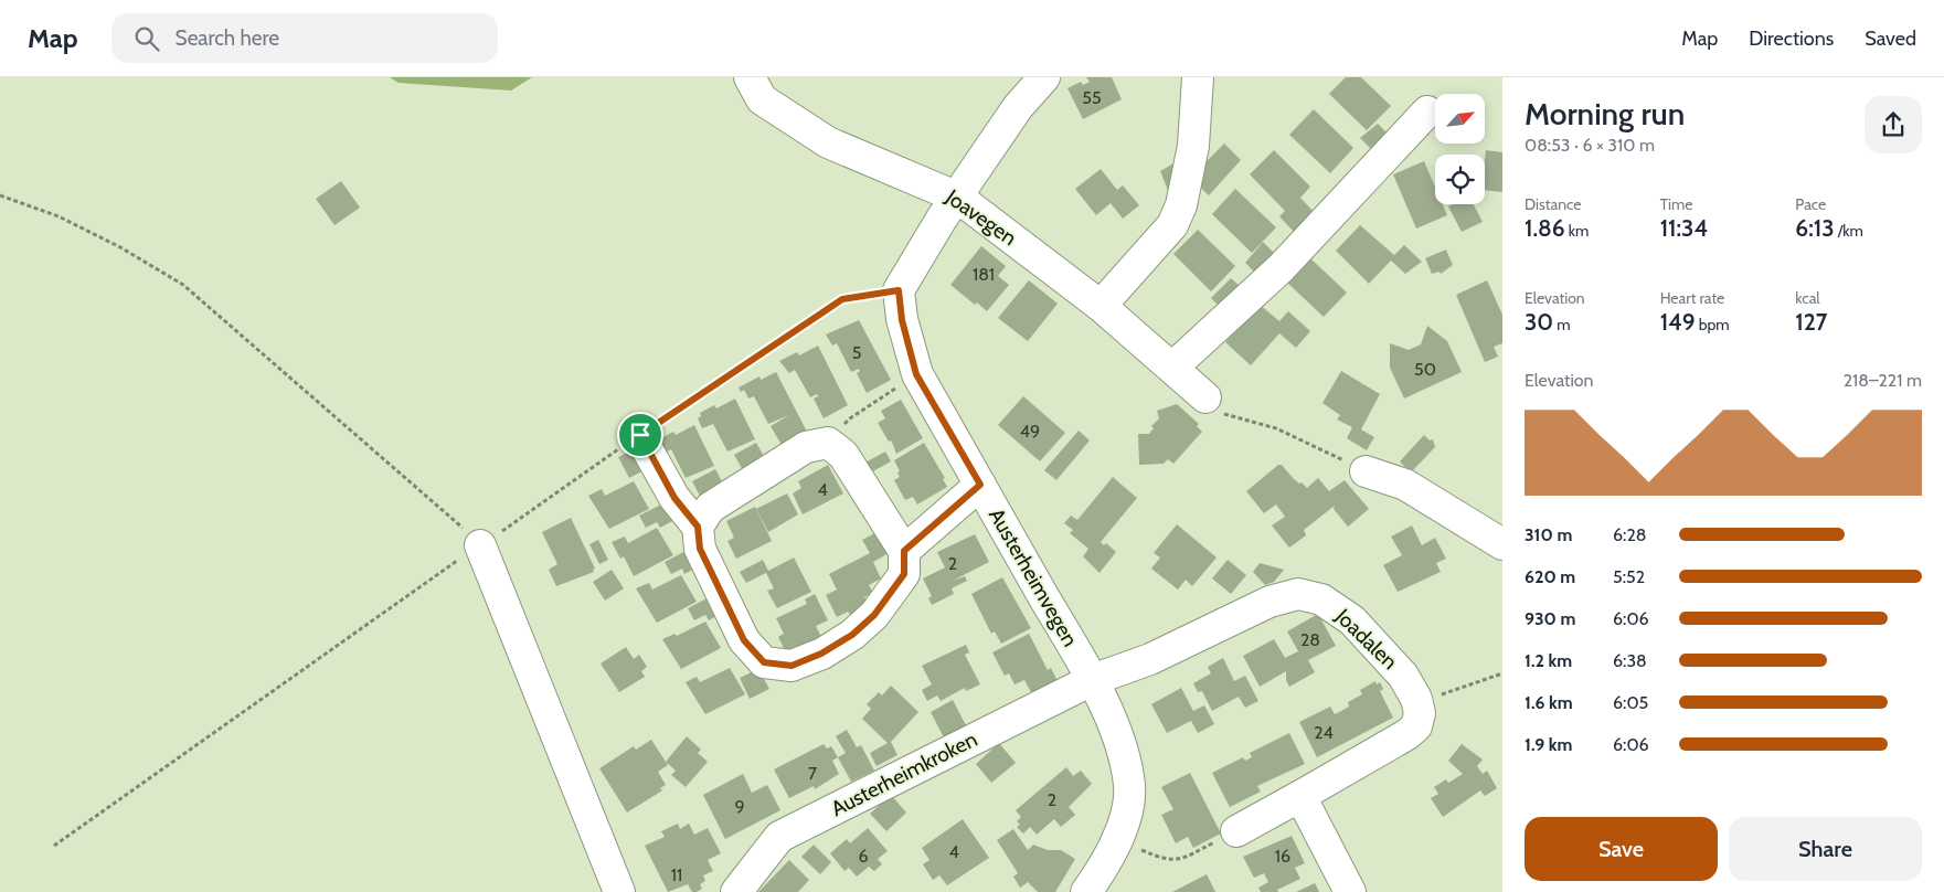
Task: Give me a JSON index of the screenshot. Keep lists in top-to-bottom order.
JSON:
{
  "streets": {
    "street": [
      "Joavegen",
      "Austerheimvegen",
      "Joadalen",
      "Austerheimkroken"
    ]
  },
  "crossings": [
    ["Austerheimvegen", "Joadalen"],
    ["Austerheimvegen", "Austerheimkroken"],
    ["Joadalen", "Austerheimkroken"]
  ],
  "house_numbers": [
    "55",
    "181",
    "5",
    "50",
    "49",
    "4",
    "2",
    "28",
    "24",
    "7",
    "2",
    "9",
    "4",
    "6",
    "16",
    "11"
  ],
  "north": "top right",
  "page": {
    "header": "Map",
    "search": "Search here",
    "nav": ["Map", "Directions", "Saved"],
    "heading": ["Morning run", "08:53 · 6 × 310 m"],
    "stats": [
      ["Distance", "1.86 km"],
      ["Time", "11:34"],
      ["Pace", "6:13 /km"],
      ["Elevation", "30 m"],
      ["Heart rate", "149 bpm"],
      ["kcal", "127"]
    ],
    "chart": ["Elevation", "218–221 m"],
    "list": [
      {
        "name": "310 m",
        "note": "6:28"
      },
      {
        "name": "620 m",
        "note": "5:52"
      },
      {
        "name": "930 m",
        "note": "6:06"
      },
      {
        "name": "1.2 km",
        "note": "6:38"
      },
      {
        "name": "1.6 km",
        "note": "6:05"
      },
      {
        "name": "1.9 km",
        "note": "6:06"
      }
    ],
    "buttons": ["Save", "Share"]
  }
}
